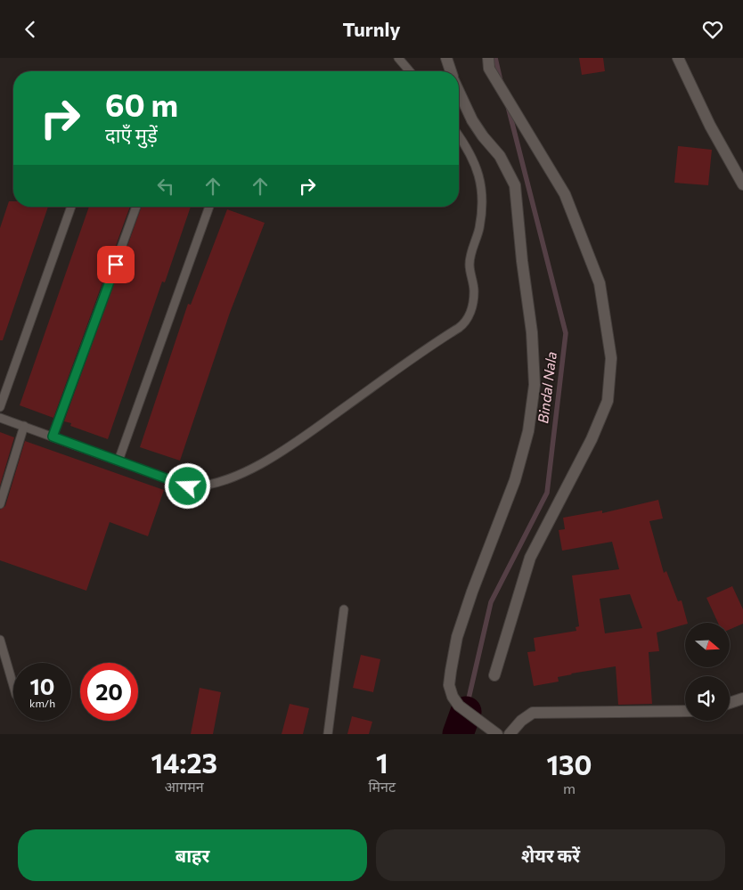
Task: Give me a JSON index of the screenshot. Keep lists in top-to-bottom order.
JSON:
{
  "water": ["Bindal Nala"],
  "north": "right",
  "page": {
    "header": "Turnly",
    "turn": ["60 m", "दाएँ मुड़ें"],
    "speed": "10 km/h",
    "limit": "20",
    "eta": [
      "14:23",
      "आगमन",
      "1",
      "मिनट",
      "130",
      "m"
    ],
    "buttons": ["बाहर", "शेयर करें"]
  }
}
